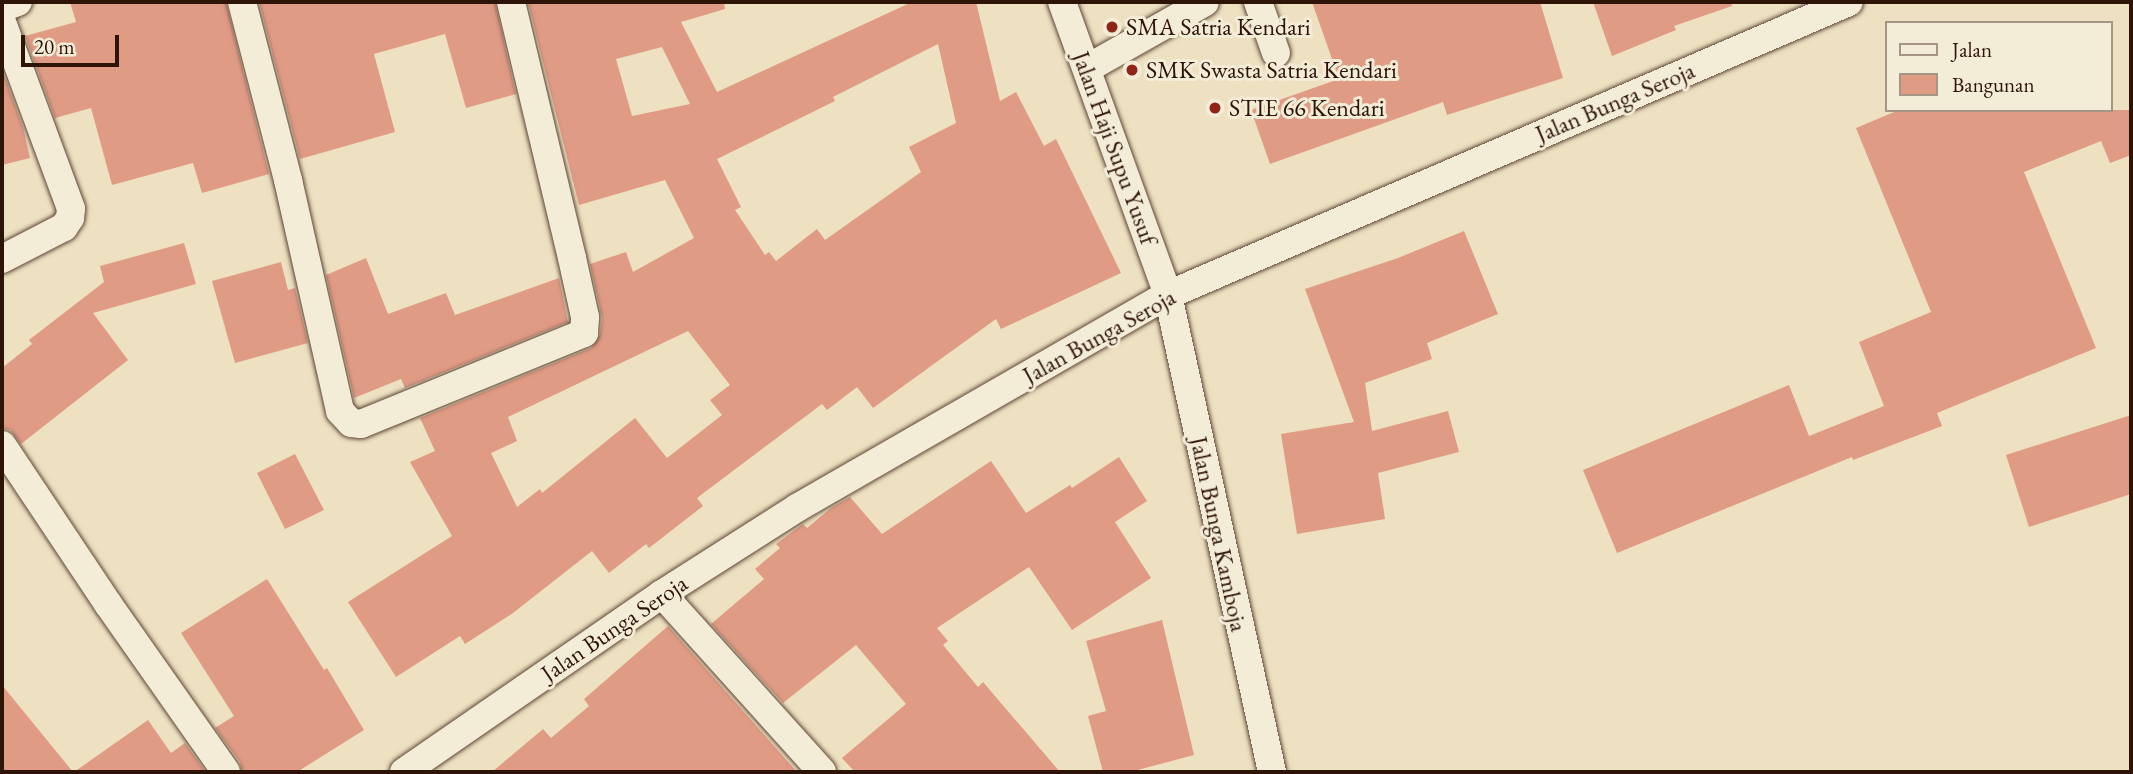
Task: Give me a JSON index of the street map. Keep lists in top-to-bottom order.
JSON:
{
  "streets": {
    "street": ["Jalan Bunga Seroja", "Jalan Haji Supu Yusuf", "Jalan Bunga Kamboja"]
  },
  "crossings": [
    ["Jalan Bunga Seroja", "Jalan Haji Supu Yusuf"],
    ["Jalan Bunga Seroja", "Jalan Bunga Kamboja"],
    ["Jalan Haji Supu Yusuf", "Jalan Bunga Kamboja"]
  ],
  "places": ["SMA Satria Kendari", "SMK Swasta Satria Kendari", "STIE 66 Kendari"],
  "legend": ["Jalan", "Bangunan"],
  "scale_bar": "20 m"
}
